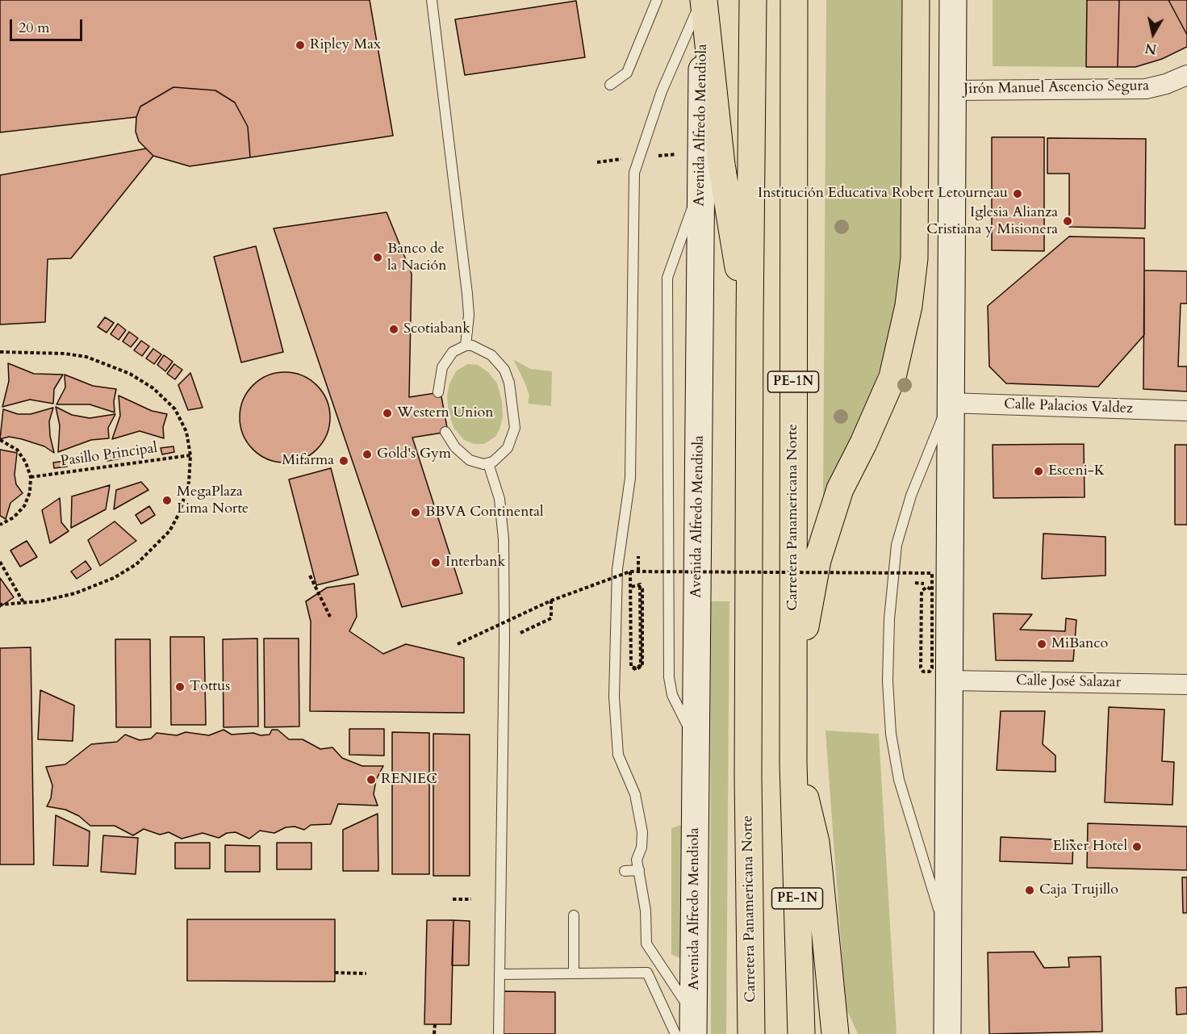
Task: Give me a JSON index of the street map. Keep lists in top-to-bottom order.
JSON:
{
  "streets": {
    "highway": ["PE-1N", "Carretera Panamericana Norte"],
    "main road": ["Avenida Alfredo Mendiola"],
    "street": ["Jirón Manuel Ascencio Segura", "Calle Palacios Valdez", "Calle José Salazar"],
    "path": ["Pasillo Principal"]
  },
  "places": [
    "Ripley Max",
    "Institución Educativa Robert Letourneau",
    "Iglesia Alianza Cristiana y Misionera",
    "Banco de la Nación",
    "Scotiabank",
    "Western Union",
    "Gold's Gym",
    "Mifarma",
    "Esceni-K",
    "MegaPlaza Lima Norte",
    "BBVA Continental",
    "Interbank",
    "MiBanco",
    "Tottus",
    "RENIEC",
    "Elixer Hotel",
    "Caja Trujillo"
  ],
  "scale_bar": "20 m",
  "north": "bottom"
}
